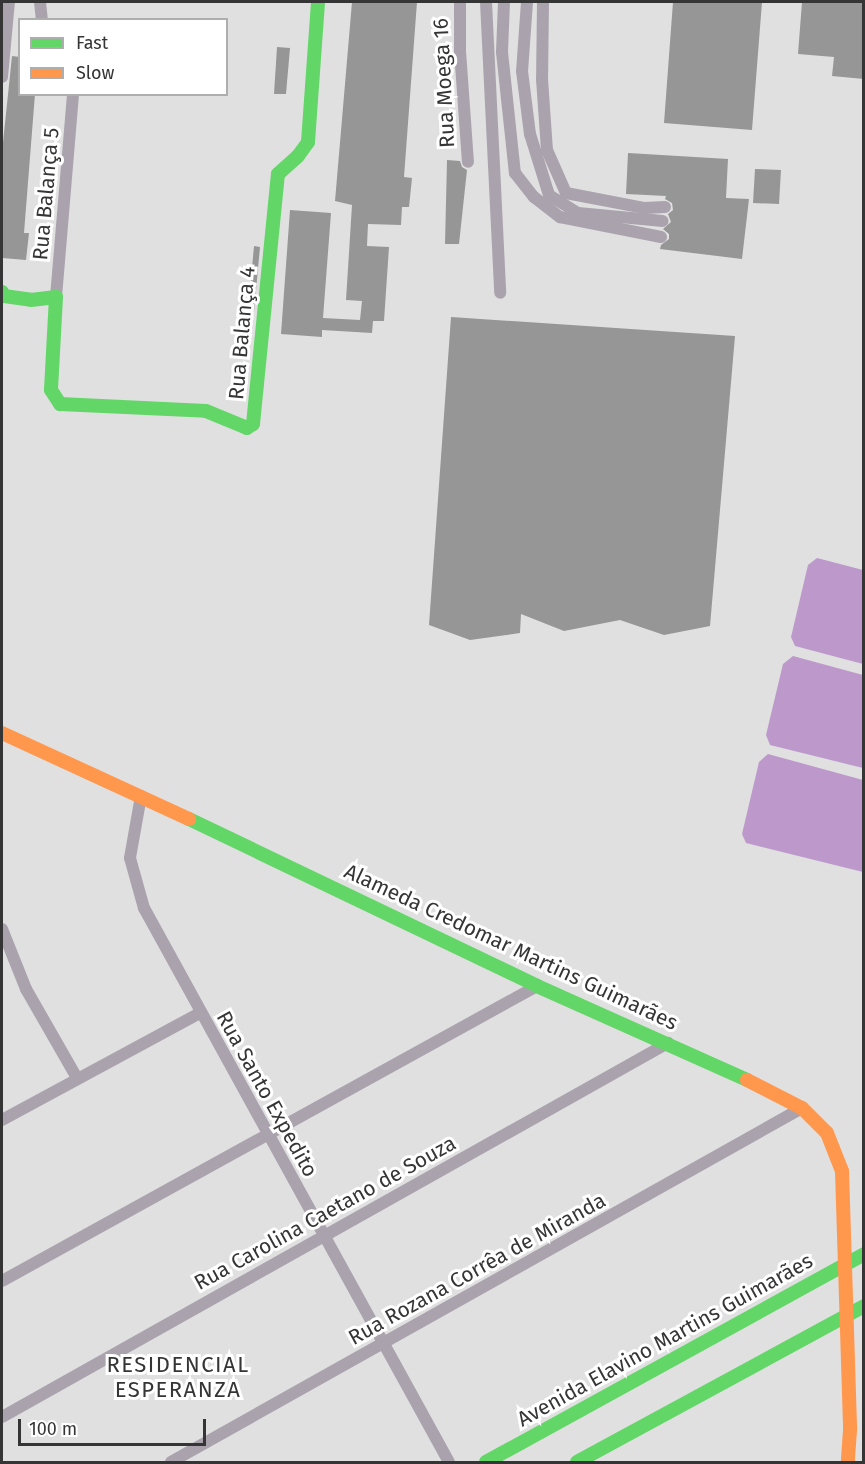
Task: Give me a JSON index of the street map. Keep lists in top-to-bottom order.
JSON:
{
  "streets": {
    "street": [
      "Rua Moega 16",
      "Rua Balança 5",
      "Rua Balança 4",
      "Alameda Credomar Martins Guimarães",
      "Rua Santo Expedito",
      "Rua Carolina Caetano de Souza",
      "Rua Rozana Corrêa de Miranda",
      "Avenida Elavino Martins Guimarães"
    ]
  },
  "crossings": [
    ["Rua Balança 5", "Rua Balança 4"],
    ["Alameda Credomar Martins Guimarães", "Rua Santo Expedito"],
    ["Alameda Credomar Martins Guimarães", "Rua Carolina Caetano de Souza"],
    ["Alameda Credomar Martins Guimarães", "Rua Rozana Corrêa de Miranda"],
    ["Alameda Credomar Martins Guimarães", "Avenida Elavino Martins Guimarães"],
    ["Rua Santo Expedito", "Rua Carolina Caetano de Souza"],
    ["Rua Santo Expedito", "Rua Rozana Corrêa de Miranda"]
  ],
  "districts": ["RESIDENCIAL ESPERANZA"],
  "legend": ["Fast", "Slow"],
  "scale_bar": "100 m"
}
